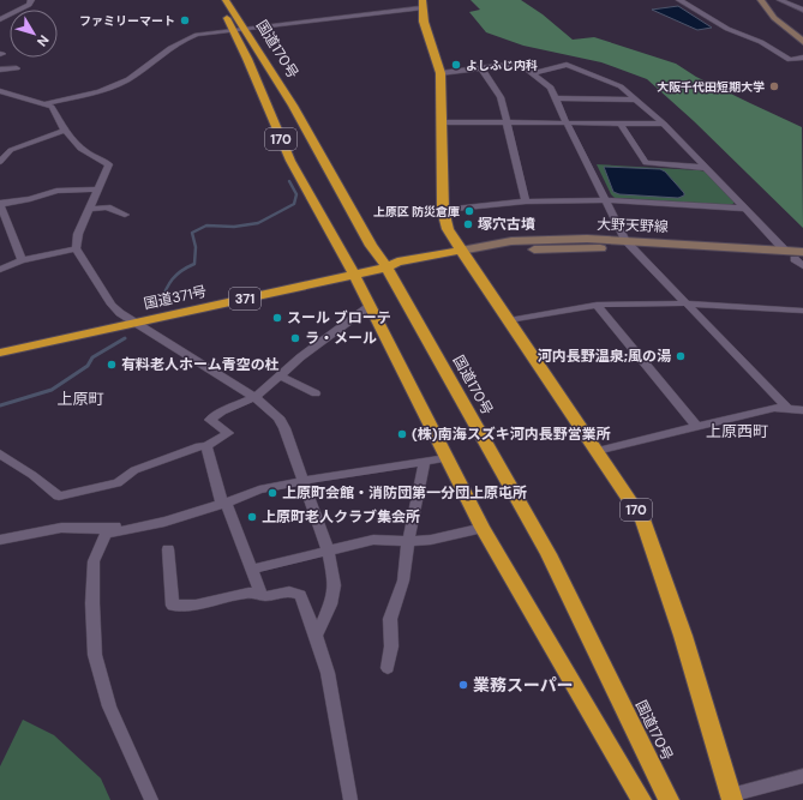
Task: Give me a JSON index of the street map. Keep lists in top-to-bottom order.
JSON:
{
  "streets": {
    "highway": [
      "国道170号",
      "170",
      "国道371号",
      "371"
    ],
    "main road": ["大野天野線"]
  },
  "crossings": [
    ["国道170号", "国道371号"],
    ["170", "大野天野線"],
    ["170", "国道371号"],
    ["大野天野線", "国道371号"]
  ],
  "districts": ["上原町", "上原西町"],
  "places": [
    "ファミリーマート",
    "よしふじ内科",
    "大阪千代田短期大学",
    "上原区 防災倉庫",
    "塚穴古墳",
    "スール ブローテ",
    "ラ・メール",
    "河内長野温泉;風の湯",
    "有料老人ホーム青空の杜",
    "(株)南海スズキ河内長野営業所",
    "上原町会館・消防団第一分団上原屯所",
    "上原町老人クラブ集会所",
    "業務スーパー"
  ],
  "north": "bottom right"
}
